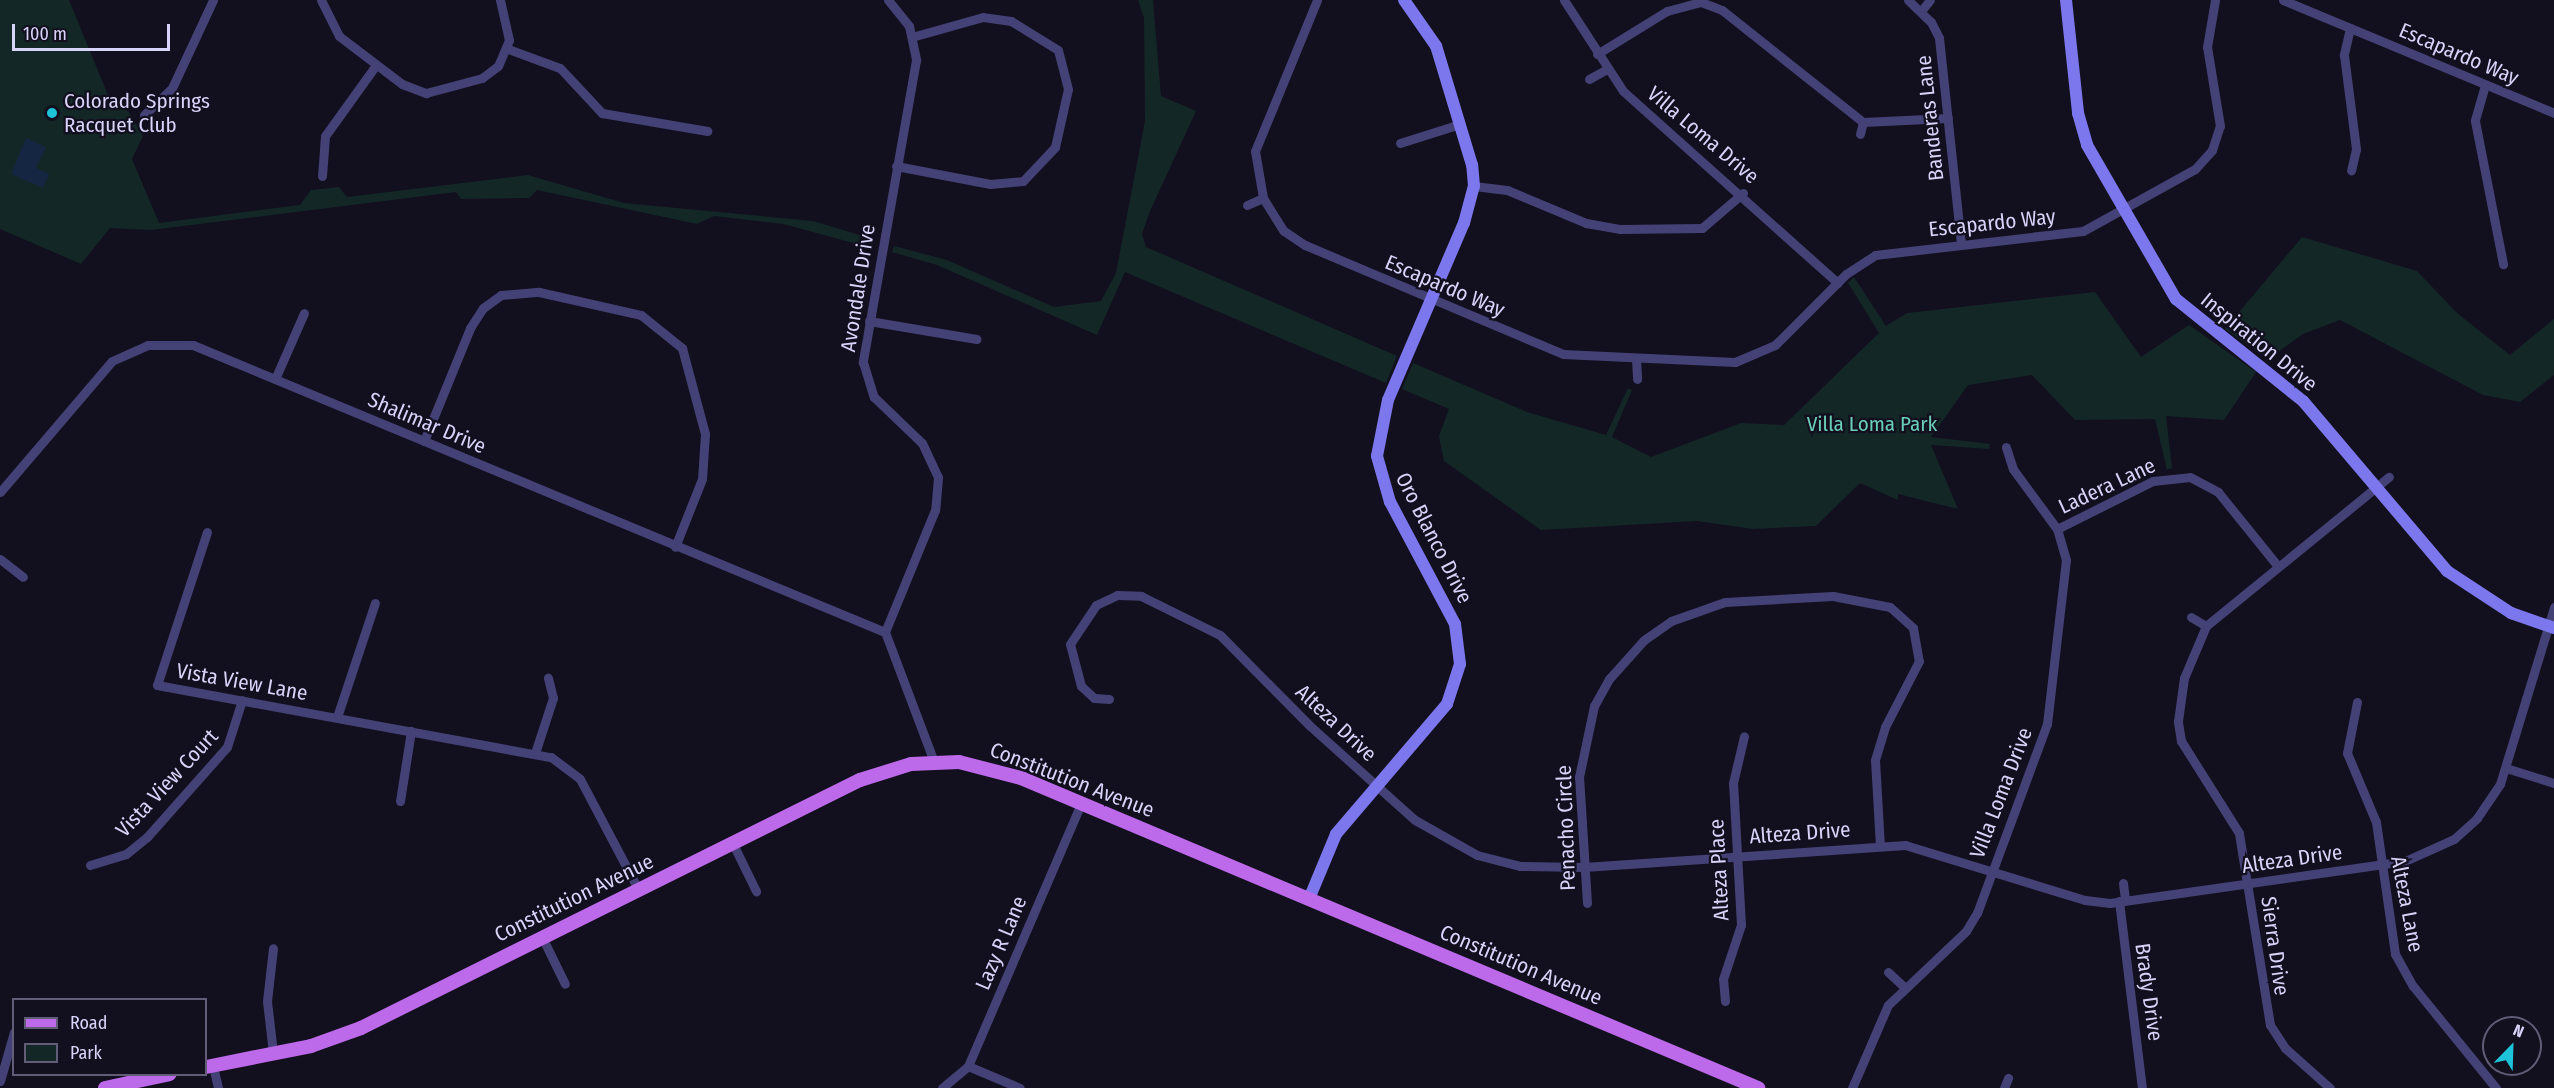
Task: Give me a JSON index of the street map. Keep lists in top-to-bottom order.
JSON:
{
  "streets": {
    "main road": ["Constitution Avenue"],
    "street": [
      "Escapardo Way",
      "Banderas Lane",
      "Villa Loma Drive",
      "Avondale Drive",
      "Inspiration Drive",
      "Shalimar Drive",
      "Ladera Lane",
      "Oro Blanco Drive",
      "Vista View Lane",
      "Alteza Drive",
      "Vista View Court",
      "Penacho Circle",
      "Alteza Place",
      "Alteza Lane",
      "Lazy R Lane",
      "Sierra Drive",
      "Brady Drive"
    ]
  },
  "crossings": [
    ["Escapardo Way", "Banderas Lane"],
    ["Escapardo Way", "Villa Loma Drive"],
    ["Escapardo Way", "Inspiration Drive"],
    ["Escapardo Way", "Oro Blanco Drive"],
    ["Villa Loma Drive", "Ladera Lane"],
    ["Villa Loma Drive", "Alteza Drive"],
    ["Avondale Drive", "Shalimar Drive"],
    ["Inspiration Drive", "Alteza Drive"],
    ["Inspiration Drive", "Sierra Drive"],
    ["Ladera Lane", "Sierra Drive"],
    ["Oro Blanco Drive", "Alteza Drive"],
    ["Oro Blanco Drive", "Constitution Avenue"],
    ["Vista View Lane", "Constitution Avenue"],
    ["Vista View Lane", "Vista View Court"],
    ["Alteza Drive", "Penacho Circle"],
    ["Alteza Drive", "Alteza Place"],
    ["Alteza Drive", "Alteza Lane"],
    ["Alteza Drive", "Sierra Drive"],
    ["Alteza Drive", "Brady Drive"],
    ["Constitution Avenue", "Lazy R Lane"]
  ],
  "parks": ["Villa Loma Park"],
  "places": ["Colorado Springs Racquet Club"],
  "legend": ["Road", "Park"],
  "scale_bar": "100 m",
  "north": "top right"
}
